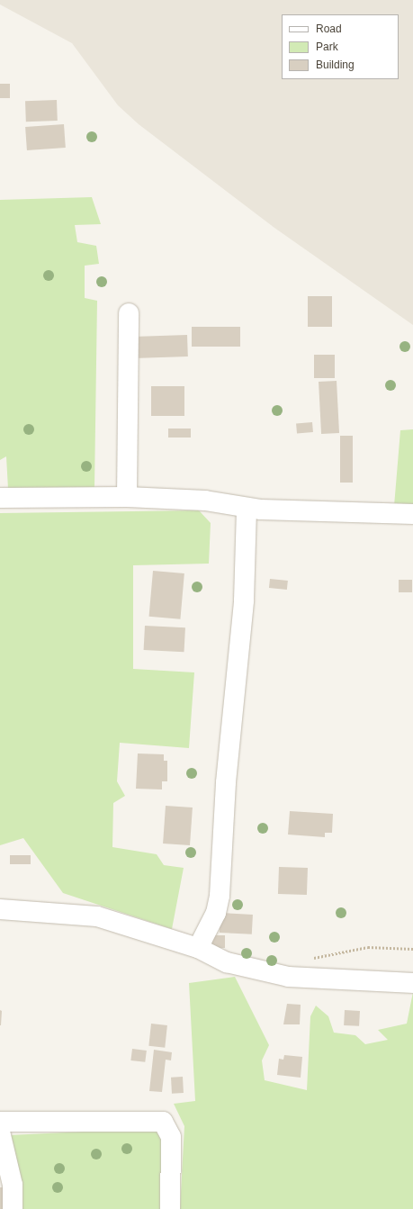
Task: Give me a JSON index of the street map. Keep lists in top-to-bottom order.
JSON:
{
  "legend": ["Road", "Park", "Building"]
}
